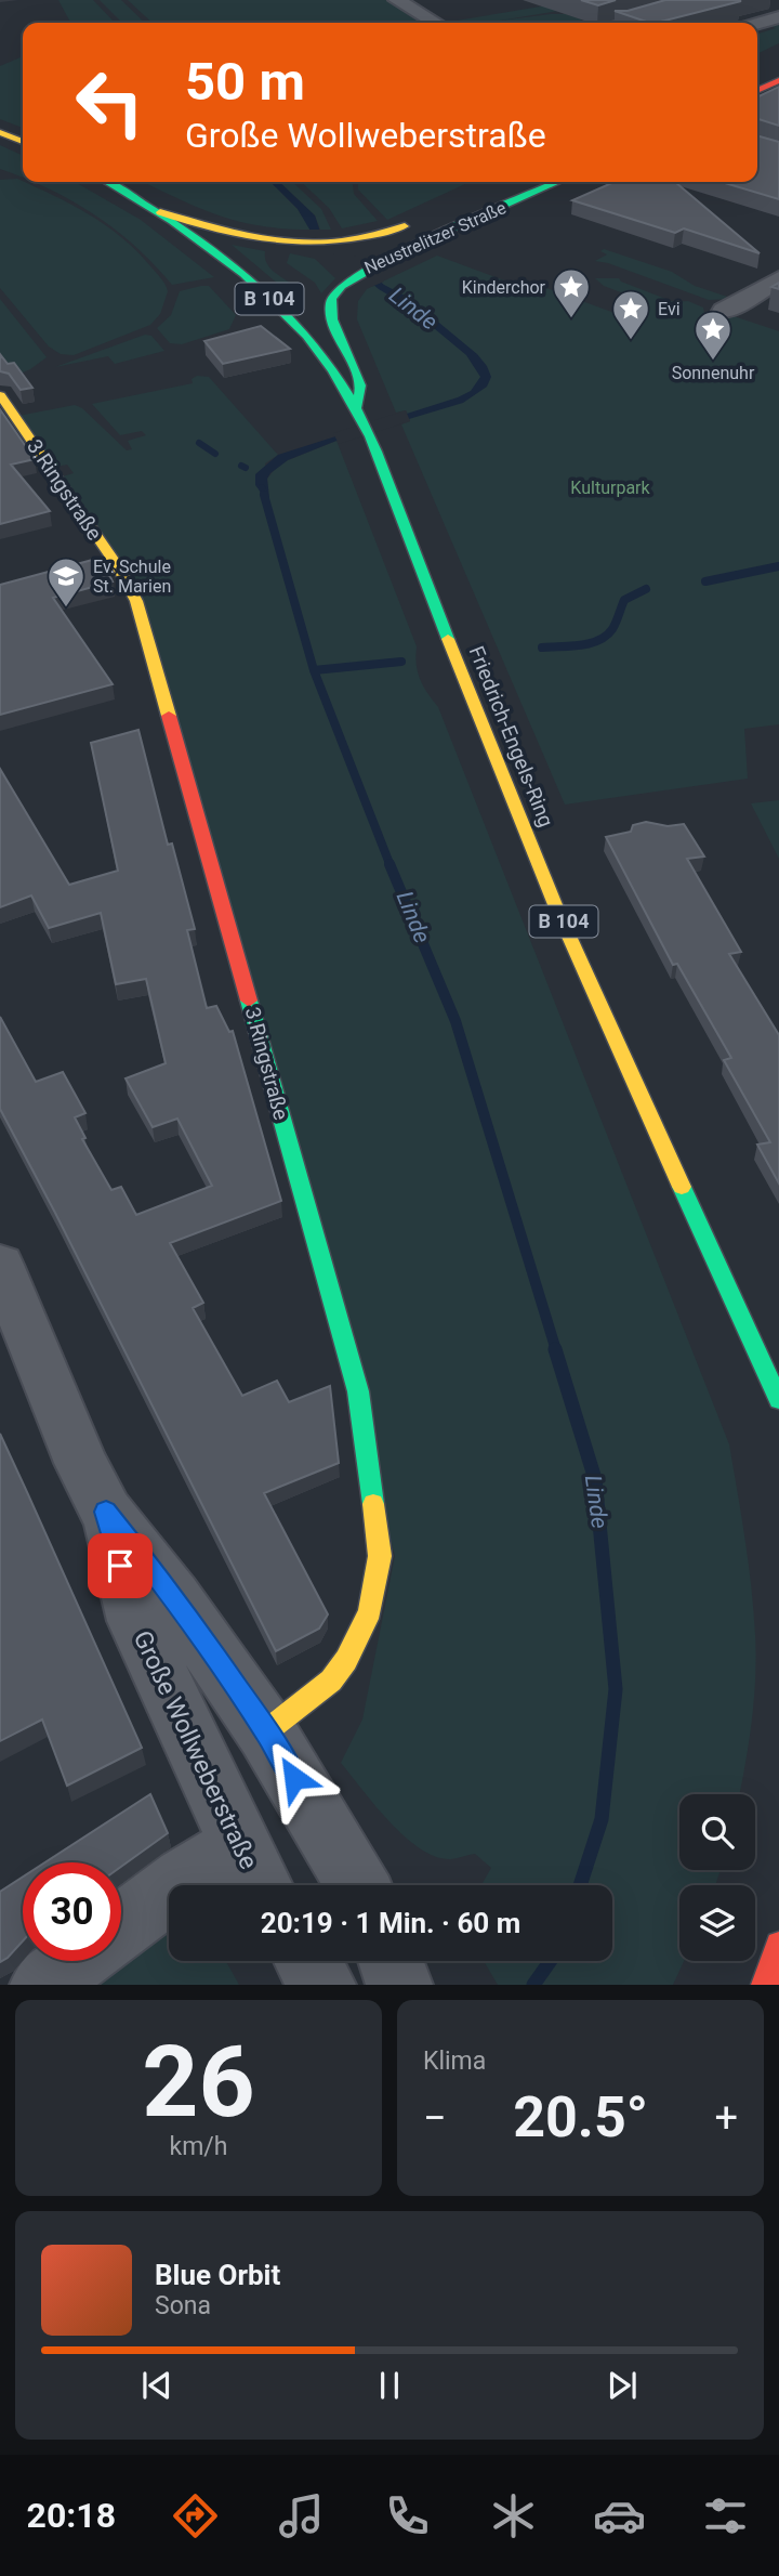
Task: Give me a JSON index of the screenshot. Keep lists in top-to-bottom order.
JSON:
{
  "streets": {
    "main road": [
      "Neustrelitzer Straße",
      "B 104",
      "3.Ringstraße",
      "Friedrich-Engels-Ring"
    ],
    "street": ["Große Wollweberstraße"]
  },
  "crossings": [
    ["Neustrelitzer Straße", "Friedrich-Engels-Ring"],
    ["3.Ringstraße", "Große Wollweberstraße"]
  ],
  "water": ["Linde"],
  "parks": ["Kulturpark"],
  "places": {
    "place": ["Kinderchor", "Evi", "Sonnenuhr"],
    "school or university": ["Ev. Schule St. Marien"]
  },
  "page": {
    "turn": ["50 m", "Große Wollweberstraße"],
    "limit": "30",
    "trip": "20:19 · 1 Min. · 60 m",
    "tile": [
      ["26", "km/h"],
      "Klima"
    ],
    "heat": ["−", "20.5°", "+"],
    "song": ["Blue Orbit", "Sona"],
    "tabs": "20:18"
  }
}
